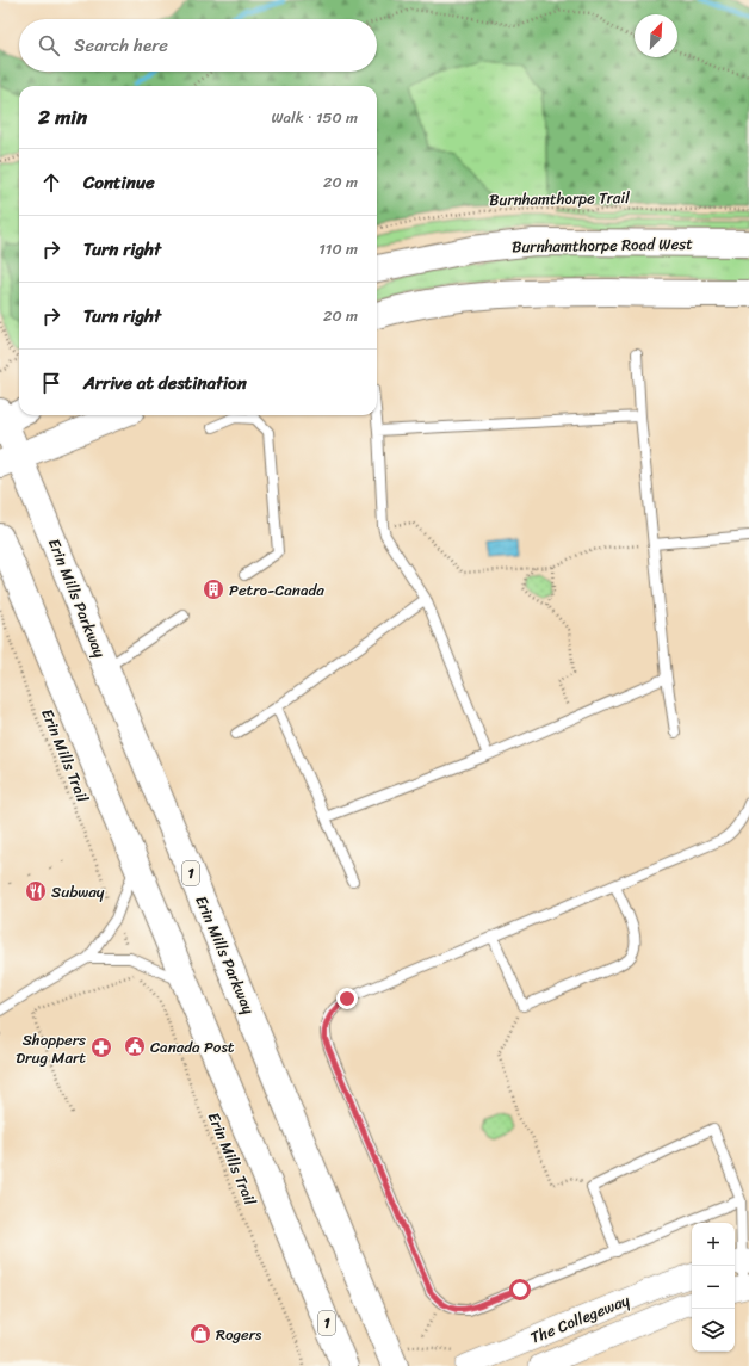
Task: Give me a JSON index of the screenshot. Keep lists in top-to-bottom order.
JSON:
{
  "streets": {
    "main road": ["Burnhamthorpe Road West", "Erin Mills Parkway", "1"],
    "street": ["The Collegeway"],
    "path": ["Burnhamthorpe Trail", "Erin Mills Trail"]
  },
  "places": {
    "building": ["Petro-Canada"],
    "restaurant": ["Subway"],
    "public building": ["Canada Post"],
    "pharmacy": ["Shoppers Drug Mart"],
    "shop": ["Rogers"]
  },
  "north": "top right",
  "page": {
    "search": "Search here",
    "heading": ["2 min", "Walk · 150 m"],
    "list": [
      ["Continue", "20 m"],
      ["Turn right", "110 m"],
      ["Turn right", "20 m"],
      "Arrive at destination"
    ],
    "map_buttons": ["+", "−"]
  }
}
